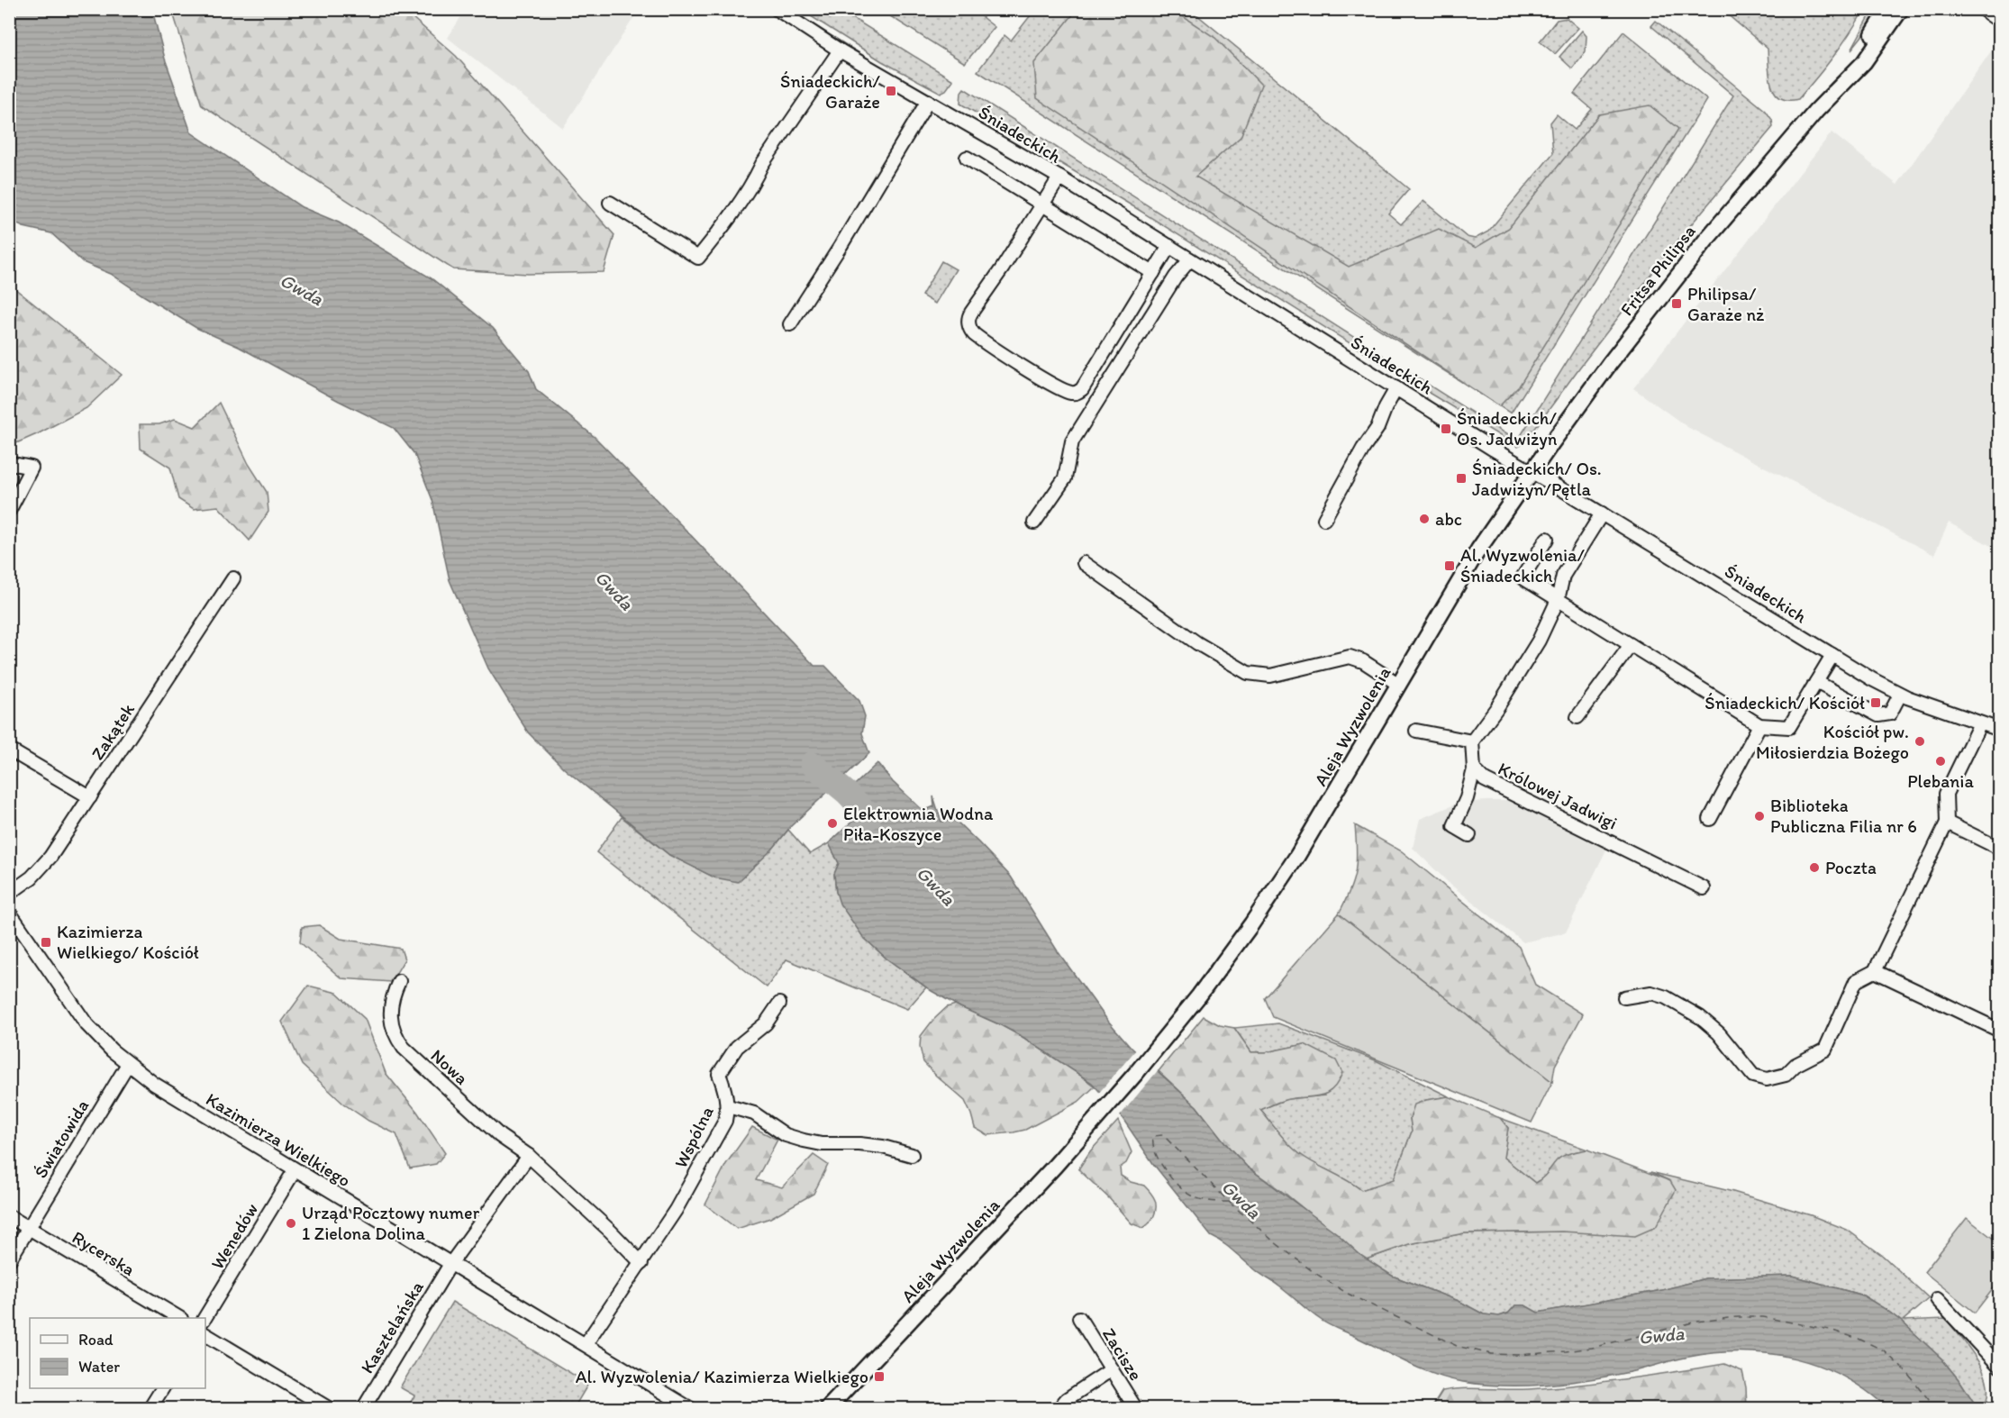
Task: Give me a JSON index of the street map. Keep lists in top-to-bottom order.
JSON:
{
  "streets": {
    "street": [
      "Śniadeckich",
      "Fritsa Philipsa",
      "Aleja Wyzwolenia",
      "Zakątek",
      "Królowej Jadwigi",
      "Nowa",
      "Wspólna",
      "Światowida",
      "Kazimierza Wielkiego",
      "Wenedów",
      "Rycerska",
      "Kasztelańska",
      "Zacisze"
    ]
  },
  "crossings": [
    ["Śniadeckich", "Fritsa Philipsa"],
    ["Śniadeckich", "Aleja Wyzwolenia"],
    ["Fritsa Philipsa", "Aleja Wyzwolenia"],
    ["Nowa", "Wspólna"],
    ["Wspólna", "Kazimierza Wielkiego"],
    ["Światowida", "Kazimierza Wielkiego"],
    ["Światowida", "Rycerska"],
    ["Kazimierza Wielkiego", "Wenedów"],
    ["Kazimierza Wielkiego", "Kasztelańska"]
  ],
  "water": ["Gwda"],
  "places": {
    "transit": [
      "Śniadeckich/ Garaże",
      "Philipsa/ Garaże nż",
      "Śniadeckich/ Os. Jadwiżyn",
      "Śniadeckich/ Os. Jadwiżyn/Pętla",
      "Al. Wyzwolenia/ Śniadeckich",
      "Śniadeckich/ Kościół",
      "Kazimierza Wielkiego/ Kościół",
      "Al. Wyzwolenia/ Kazimierza Wielkiego"
    ],
    "other": [
      "abc",
      "Kościół pw. Miłosierdzia Bożego",
      "Plebania",
      "Biblioteka Publiczna Filia nr 6",
      "Elektrownia Wodna Piła-Koszyce",
      "Poczta",
      "Urząd Pocztowy numer 1 Zielona Dolina"
    ]
  },
  "legend": ["Road", "Water"]
}
